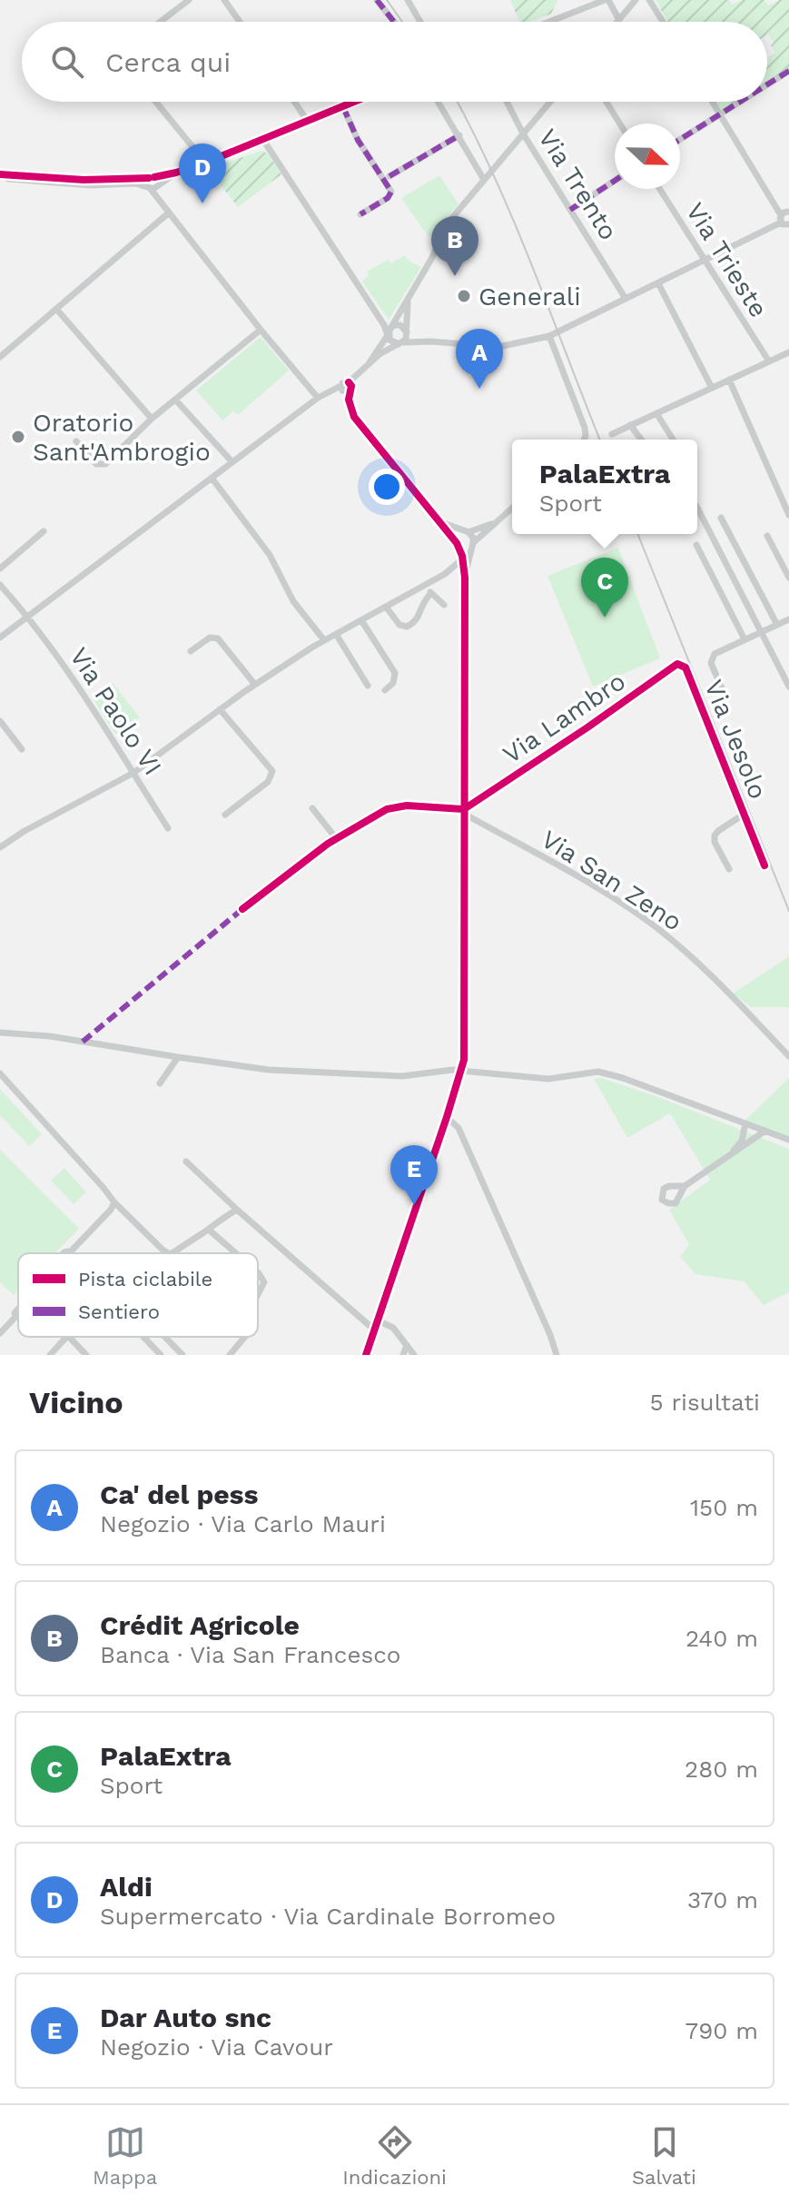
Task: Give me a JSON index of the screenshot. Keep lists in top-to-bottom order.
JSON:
{
  "streets": {
    "street": [
      "Via Trento",
      "Via Trieste",
      "Via Paolo VI",
      "Via Lambro",
      "Via Jesolo",
      "Via San Zeno"
    ]
  },
  "crossings": [
    ["Via Lambro", "Via Jesolo"],
    ["Via Lambro", "Via San Zeno"]
  ],
  "places": ["Generali", "Oratorio Sant'Ambrogio"],
  "legend": ["Pista ciclabile", "Sentiero"],
  "north": "right",
  "page": {
    "search": "Cerca qui",
    "pins": [
      "D",
      "B",
      "A",
      "C",
      "E"
    ],
    "popup": ["PalaExtra", "Sport"],
    "heading": ["Vicino", "5 risultati"],
    "list": [
      {
        "mark": "A",
        "name": "Ca' del pess",
        "note": "Negozio · Via Carlo Mauri",
        "value": "150 m"
      },
      {
        "mark": "B",
        "name": "Crédit Agricole",
        "note": "Banca · Via San Francesco",
        "value": "240 m"
      },
      {
        "mark": "C",
        "name": "PalaExtra",
        "note": "Sport",
        "value": "280 m"
      },
      {
        "mark": "D",
        "name": "Aldi",
        "note": "Supermercato · Via Cardinale Borromeo",
        "value": "370 m"
      },
      {
        "mark": "E",
        "name": "Dar Auto snc",
        "note": "Negozio · Via Cavour",
        "value": "790 m"
      }
    ],
    "nav": ["Mappa", "Indicazioni", "Salvati"]
  }
}
